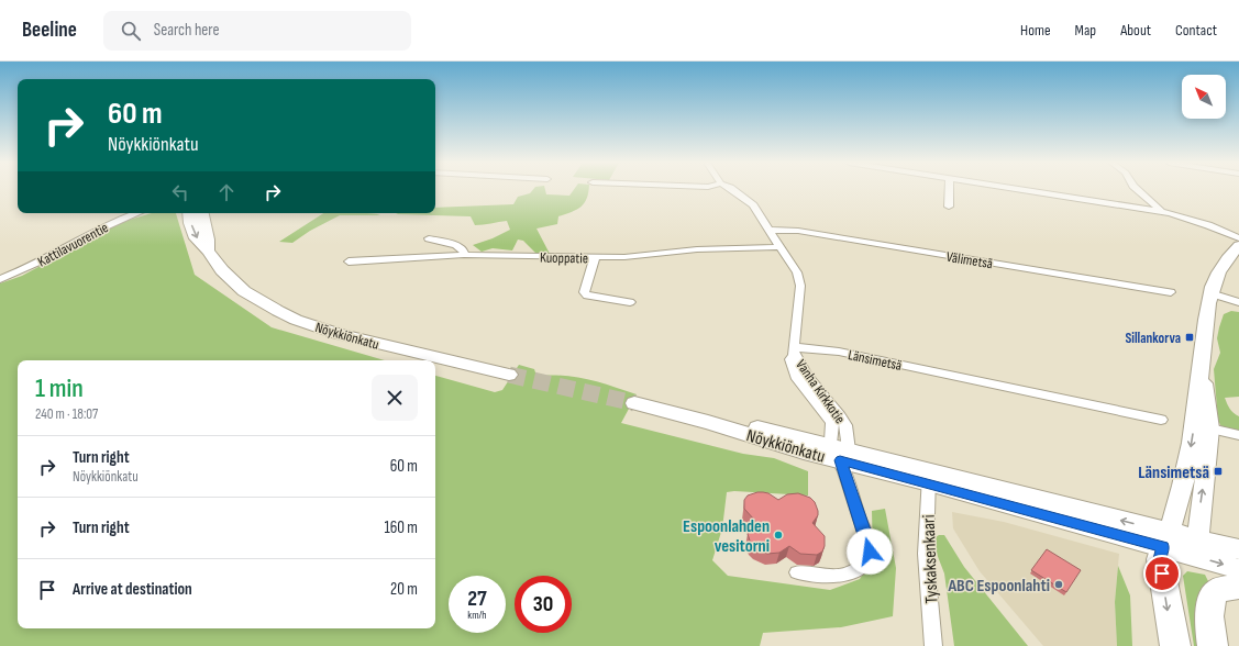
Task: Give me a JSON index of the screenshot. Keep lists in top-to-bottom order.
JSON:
{
  "streets": {
    "main road": ["Nöykkiönkatu"],
    "street": [
      "Kattilavuorentie",
      "Kuoppatie",
      "Välimetsä",
      "Länsimetsä",
      "Vanha Kirkkotie",
      "Tyskaksenkaari"
    ]
  },
  "crossings": [
    ["Kuoppatie", "Vanha Kirkkotie"],
    ["Välimetsä", "Vanha Kirkkotie"],
    ["Nöykkiönkatu", "Vanha Kirkkotie"],
    ["Nöykkiönkatu", "Tyskaksenkaari"],
    ["Länsimetsä", "Vanha Kirkkotie"]
  ],
  "places": {
    "transit": ["Sillankorva", "Länsimetsä"],
    "other": ["Espoonlahden vesitorni", "ABC Espoonlahti"]
  },
  "north": "top left",
  "page": {
    "header": "Beeline",
    "search": "Search here",
    "nav": [
      "Home",
      "Map",
      "About",
      "Contact"
    ],
    "turn": ["60 m", "Nöykkiönkatu"],
    "heading": ["1 min", "240 m · 18:07"],
    "list": [
      {
        "name": "Turn right",
        "note": "Nöykkiönkatu",
        "value": "60 m"
      },
      {
        "name": "Turn right",
        "value": "160 m"
      },
      {
        "name": "Arrive at destination",
        "value": "20 m"
      }
    ],
    "speed": "27 km/h",
    "limit": "30"
  }
}
